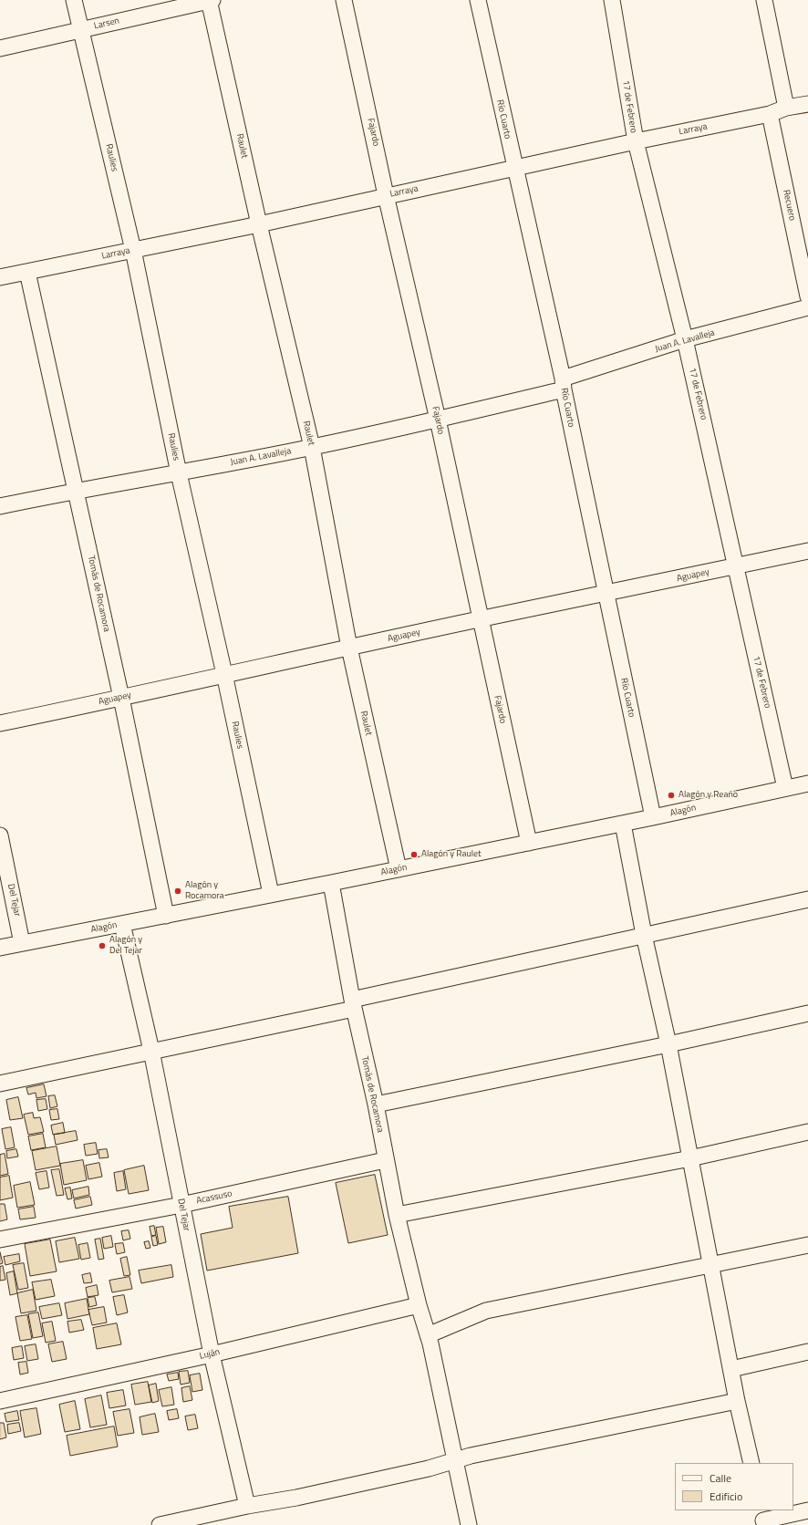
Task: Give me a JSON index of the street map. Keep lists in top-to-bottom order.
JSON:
{
  "streets": {
    "street": [
      "Larsen",
      "17 de Febrero",
      "Río Cuarto",
      "Larraya",
      "Fajardo",
      "Raulet",
      "Raulies",
      "Recuero",
      "Juan A. Lavalleja",
      "Aguapey",
      "Tomás de Rocamora",
      "Alagón",
      "Del Tejar",
      "Acassuso",
      "Luján"
    ]
  },
  "crossings": [
    ["Larsen", "Raulet"],
    ["Larsen", "Raulies"],
    ["17 de Febrero", "Larraya"],
    ["17 de Febrero", "Juan A. Lavalleja"],
    ["17 de Febrero", "Aguapey"],
    ["17 de Febrero", "Alagón"],
    ["Río Cuarto", "Larraya"],
    ["Río Cuarto", "Juan A. Lavalleja"],
    ["Río Cuarto", "Aguapey"],
    ["Río Cuarto", "Alagón"],
    ["Larraya", "Fajardo"],
    ["Larraya", "Raulet"],
    ["Larraya", "Raulies"],
    ["Larraya", "Recuero"],
    ["Larraya", "Tomás de Rocamora"],
    ["Fajardo", "Juan A. Lavalleja"],
    ["Fajardo", "Aguapey"],
    ["Fajardo", "Alagón"],
    ["Raulet", "Juan A. Lavalleja"],
    ["Raulet", "Aguapey"],
    ["Raulet", "Alagón"],
    ["Raulies", "Juan A. Lavalleja"],
    ["Raulies", "Aguapey"],
    ["Raulies", "Alagón"],
    ["Juan A. Lavalleja", "Tomás de Rocamora"],
    ["Aguapey", "Tomás de Rocamora"],
    ["Tomás de Rocamora", "Alagón"],
    ["Tomás de Rocamora", "Acassuso"],
    ["Tomás de Rocamora", "Luján"],
    ["Alagón", "Del Tejar"],
    ["Del Tejar", "Acassuso"],
    ["Del Tejar", "Luján"]
  ],
  "places": [
    "Alagón y Reaño",
    "Alagón y Raulet",
    "Alagón y Rocamora",
    "Alagón y Del Tejar"
  ],
  "legend": ["Calle", "Edificio"]
}
